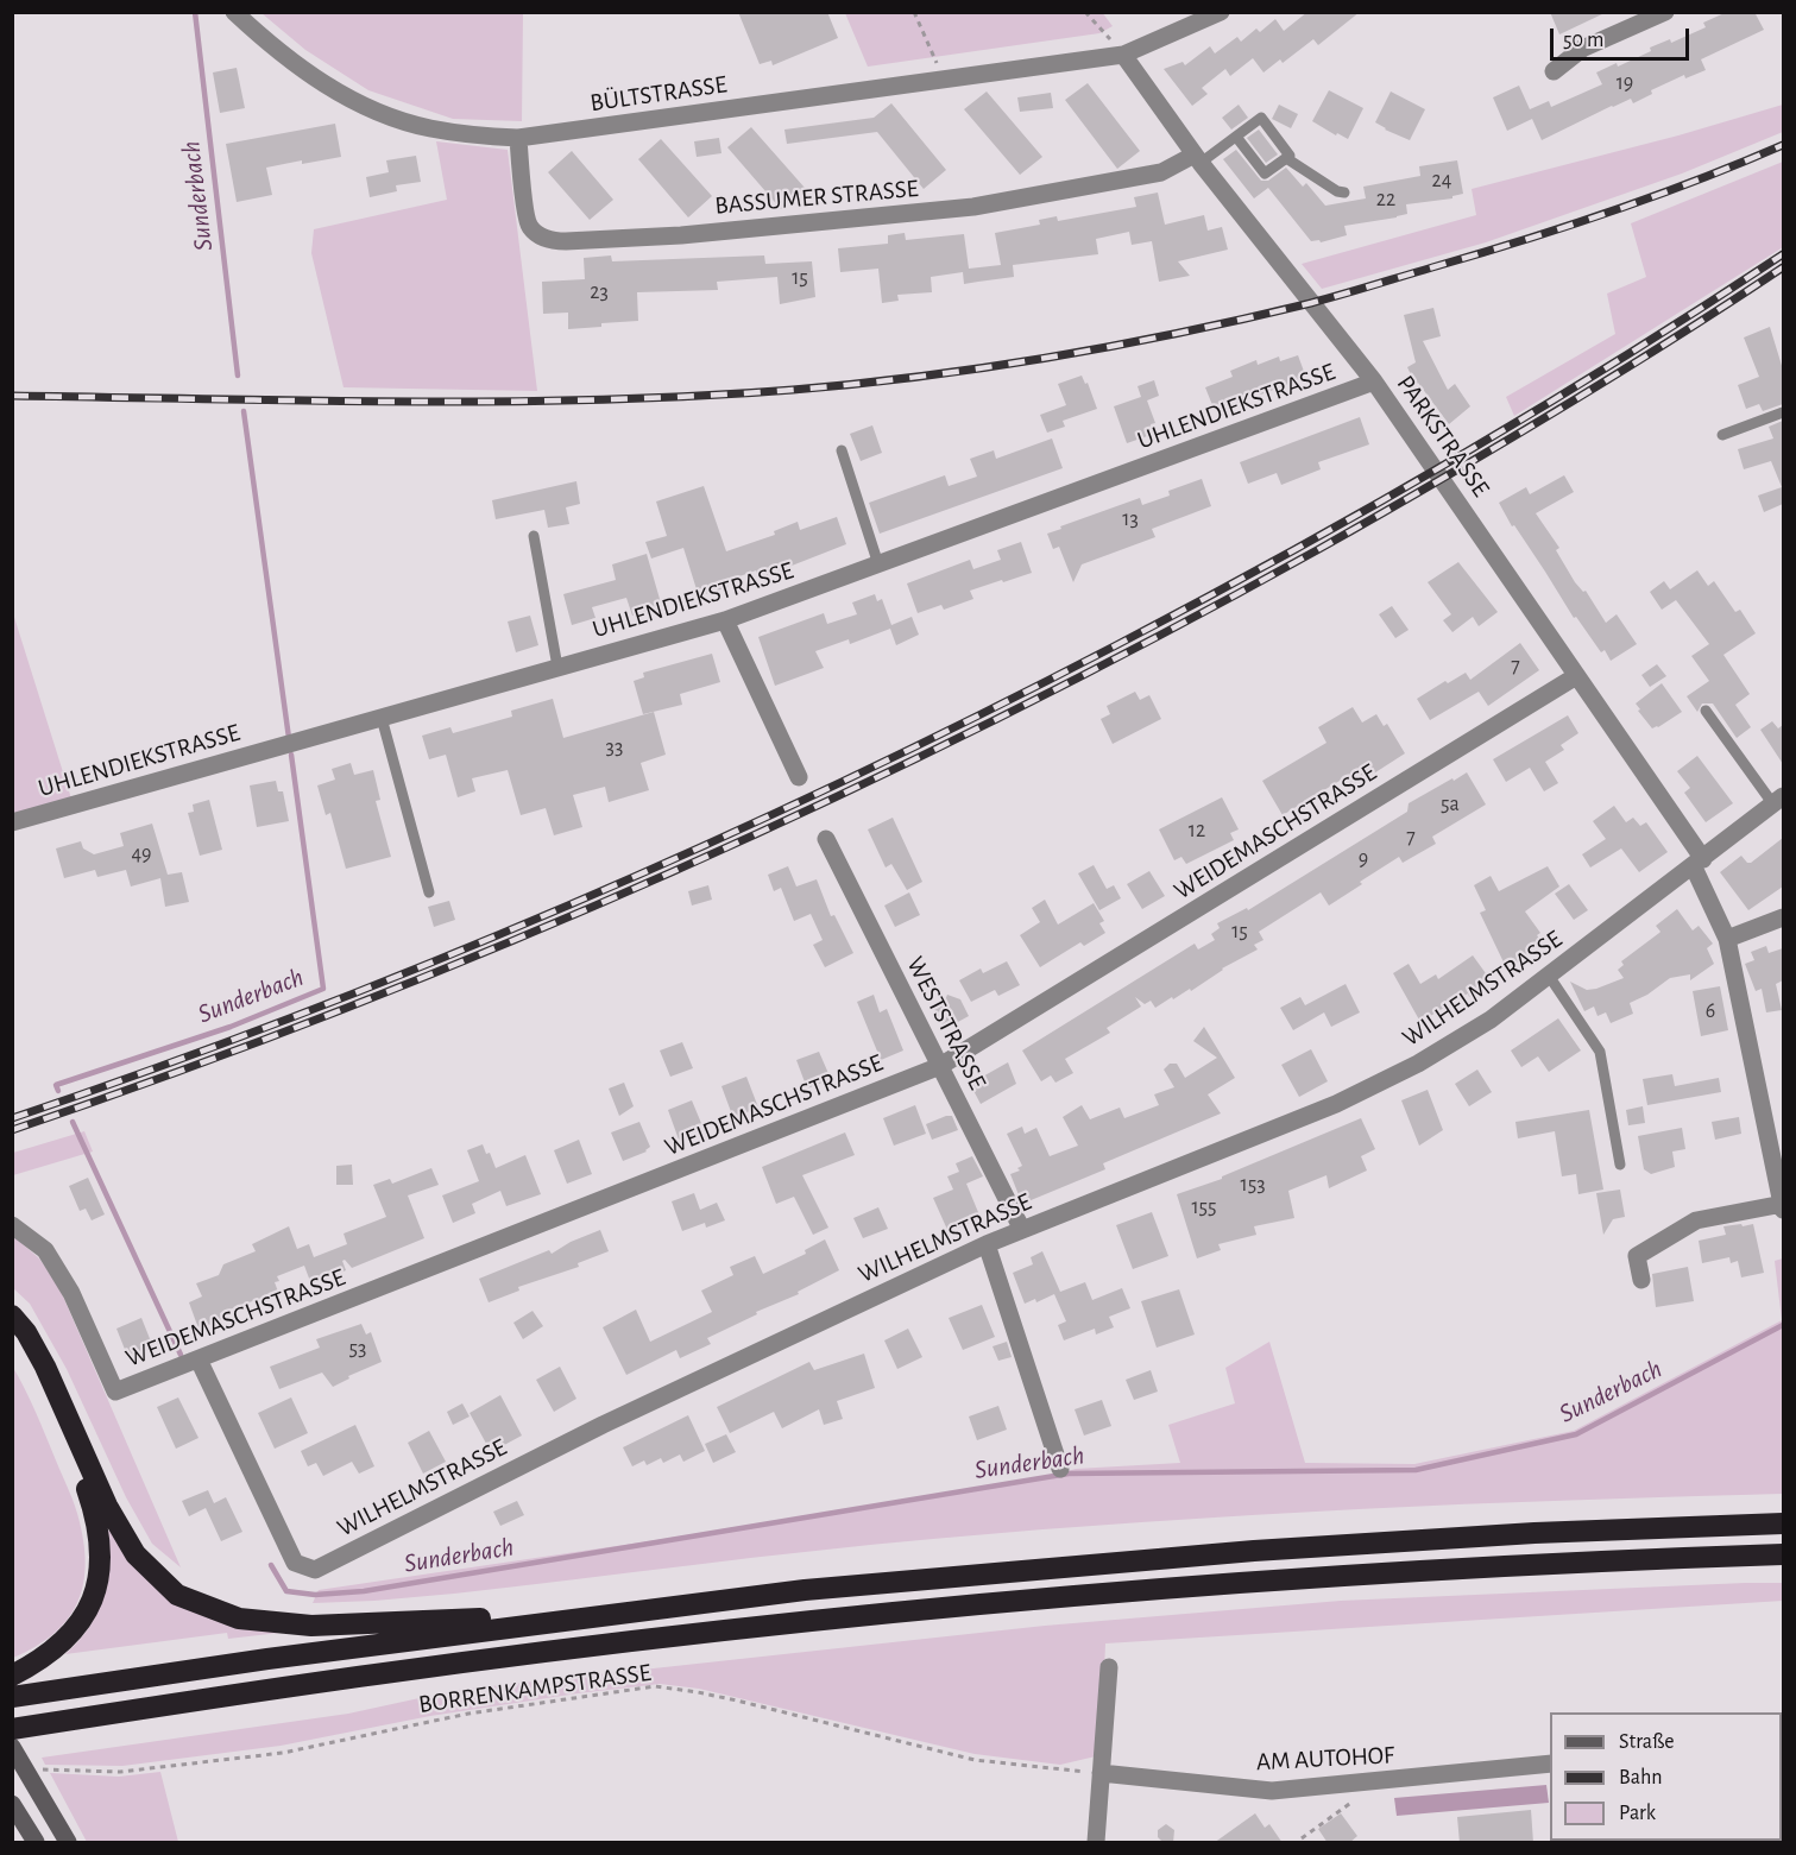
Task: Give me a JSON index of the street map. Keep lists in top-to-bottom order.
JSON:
{
  "streets": {
    "street": [
      "BÜLTSTRASSE",
      "BASSUMER STRASSE",
      "UHLENDIEKSTRASSE",
      "PARKSTRASSE",
      "WEIDEMASCHSTRASSE",
      "WILHELMSTRASSE",
      "WESTSTRASSE",
      "AM AUTOHOF"
    ],
    "path": ["BORRENKAMPSTRASSE"]
  },
  "crossings": [
    ["BÜLTSTRASSE", "BASSUMER STRASSE"],
    ["BÜLTSTRASSE", "PARKSTRASSE"],
    ["BASSUMER STRASSE", "PARKSTRASSE"],
    ["UHLENDIEKSTRASSE", "PARKSTRASSE"],
    ["PARKSTRASSE", "WEIDEMASCHSTRASSE"],
    ["PARKSTRASSE", "WILHELMSTRASSE"],
    ["WEIDEMASCHSTRASSE", "WILHELMSTRASSE"],
    ["WEIDEMASCHSTRASSE", "WESTSTRASSE"],
    ["WILHELMSTRASSE", "WESTSTRASSE"],
    ["BORRENKAMPSTRASSE", "AM AUTOHOF"]
  ],
  "water": ["Sunderbach"],
  "house_numbers": [
    "19",
    "24",
    "22",
    "15",
    "23",
    "13",
    "7",
    "33",
    "5a",
    "12",
    "7",
    "49",
    "9",
    "15",
    "6",
    "153",
    "155",
    "53"
  ],
  "legend": ["Straße", "Bahn", "Park"],
  "scale_bar": "50 m"
}
